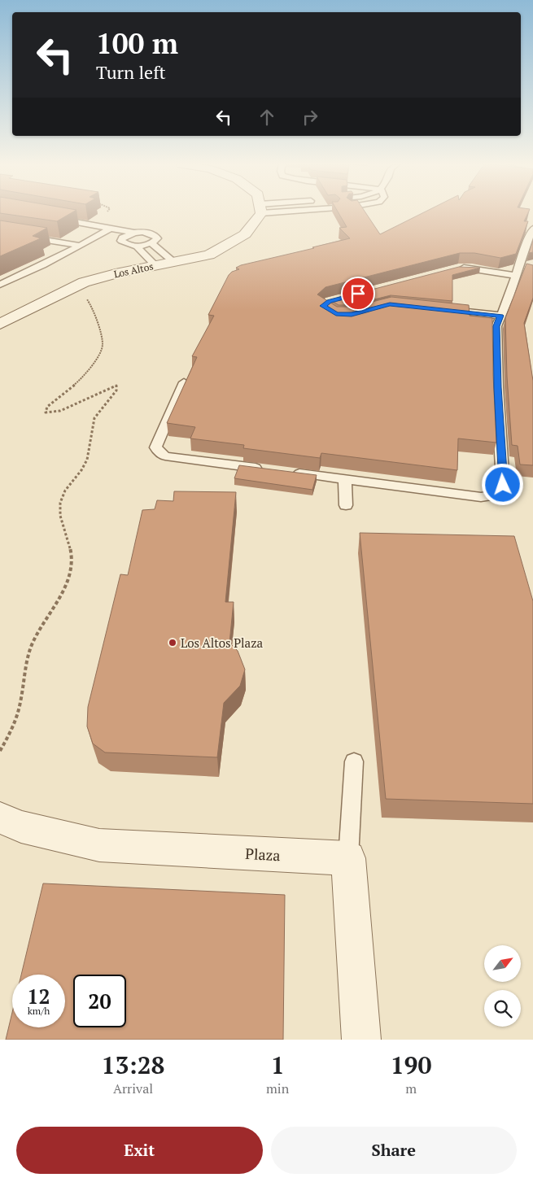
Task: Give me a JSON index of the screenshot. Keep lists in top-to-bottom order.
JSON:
{
  "streets": {
    "street": ["Los Altos", "Plaza"]
  },
  "places": ["Los Altos Plaza"],
  "north": "top right",
  "page": {
    "turn": ["100 m", "Turn left"],
    "speed": "12 km/h",
    "limit": "20",
    "eta": [
      "13:28",
      "Arrival",
      "1",
      "min",
      "190",
      "m"
    ],
    "buttons": ["Exit", "Share"]
  }
}
